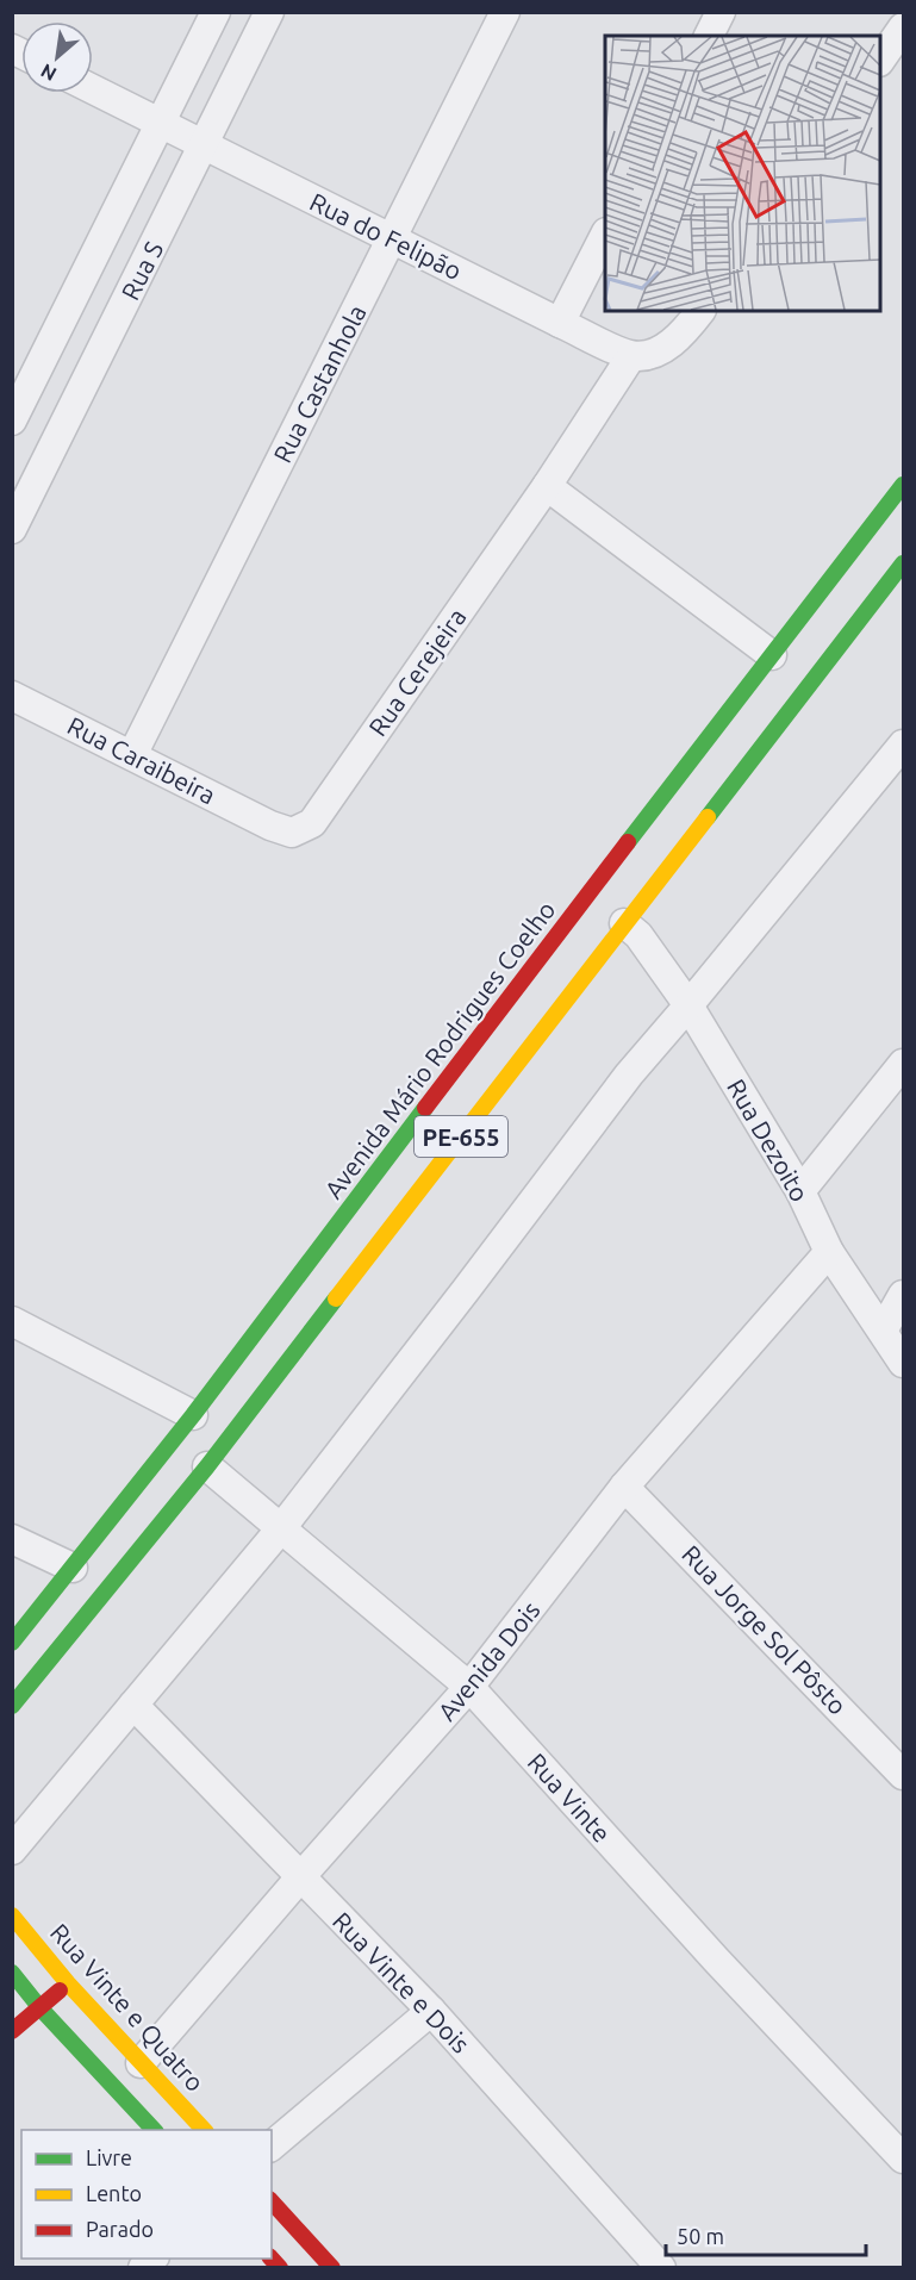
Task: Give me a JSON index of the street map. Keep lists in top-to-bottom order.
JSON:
{
  "streets": {
    "main road": ["Avenida Mário Rodrigues Coelho", "PE-655", "Rua Vinte e Quatro"],
    "street": [
      "Rua do Felipão",
      "Rua S",
      "Rua Castanhola",
      "Rua Cerejeira",
      "Rua Caraibeira",
      "Rua Dezoito",
      "Rua Jorge Sol Pôsto",
      "Avenida Dois",
      "Rua Vinte",
      "Rua Vinte e Dois"
    ]
  },
  "crossings": [
    ["Rua do Felipão", "Rua S"],
    ["Rua do Felipão", "Rua Castanhola"],
    ["Rua do Felipão", "Rua Cerejeira"],
    ["Rua Castanhola", "Rua Caraibeira"],
    ["Rua Cerejeira", "Rua Caraibeira"],
    ["PE-655", "Rua Dezoito"],
    ["PE-655", "Rua Vinte"],
    ["Rua Dezoito", "Avenida Dois"],
    ["Rua Jorge Sol Pôsto", "Avenida Dois"],
    ["Avenida Dois", "Rua Vinte"],
    ["Avenida Dois", "Rua Vinte e Dois"],
    ["Avenida Dois", "Rua Vinte e Quatro"]
  ],
  "legend": ["Livre", "Lento", "Parado"],
  "scale_bar": "50 m",
  "north": "bottom left"
}
